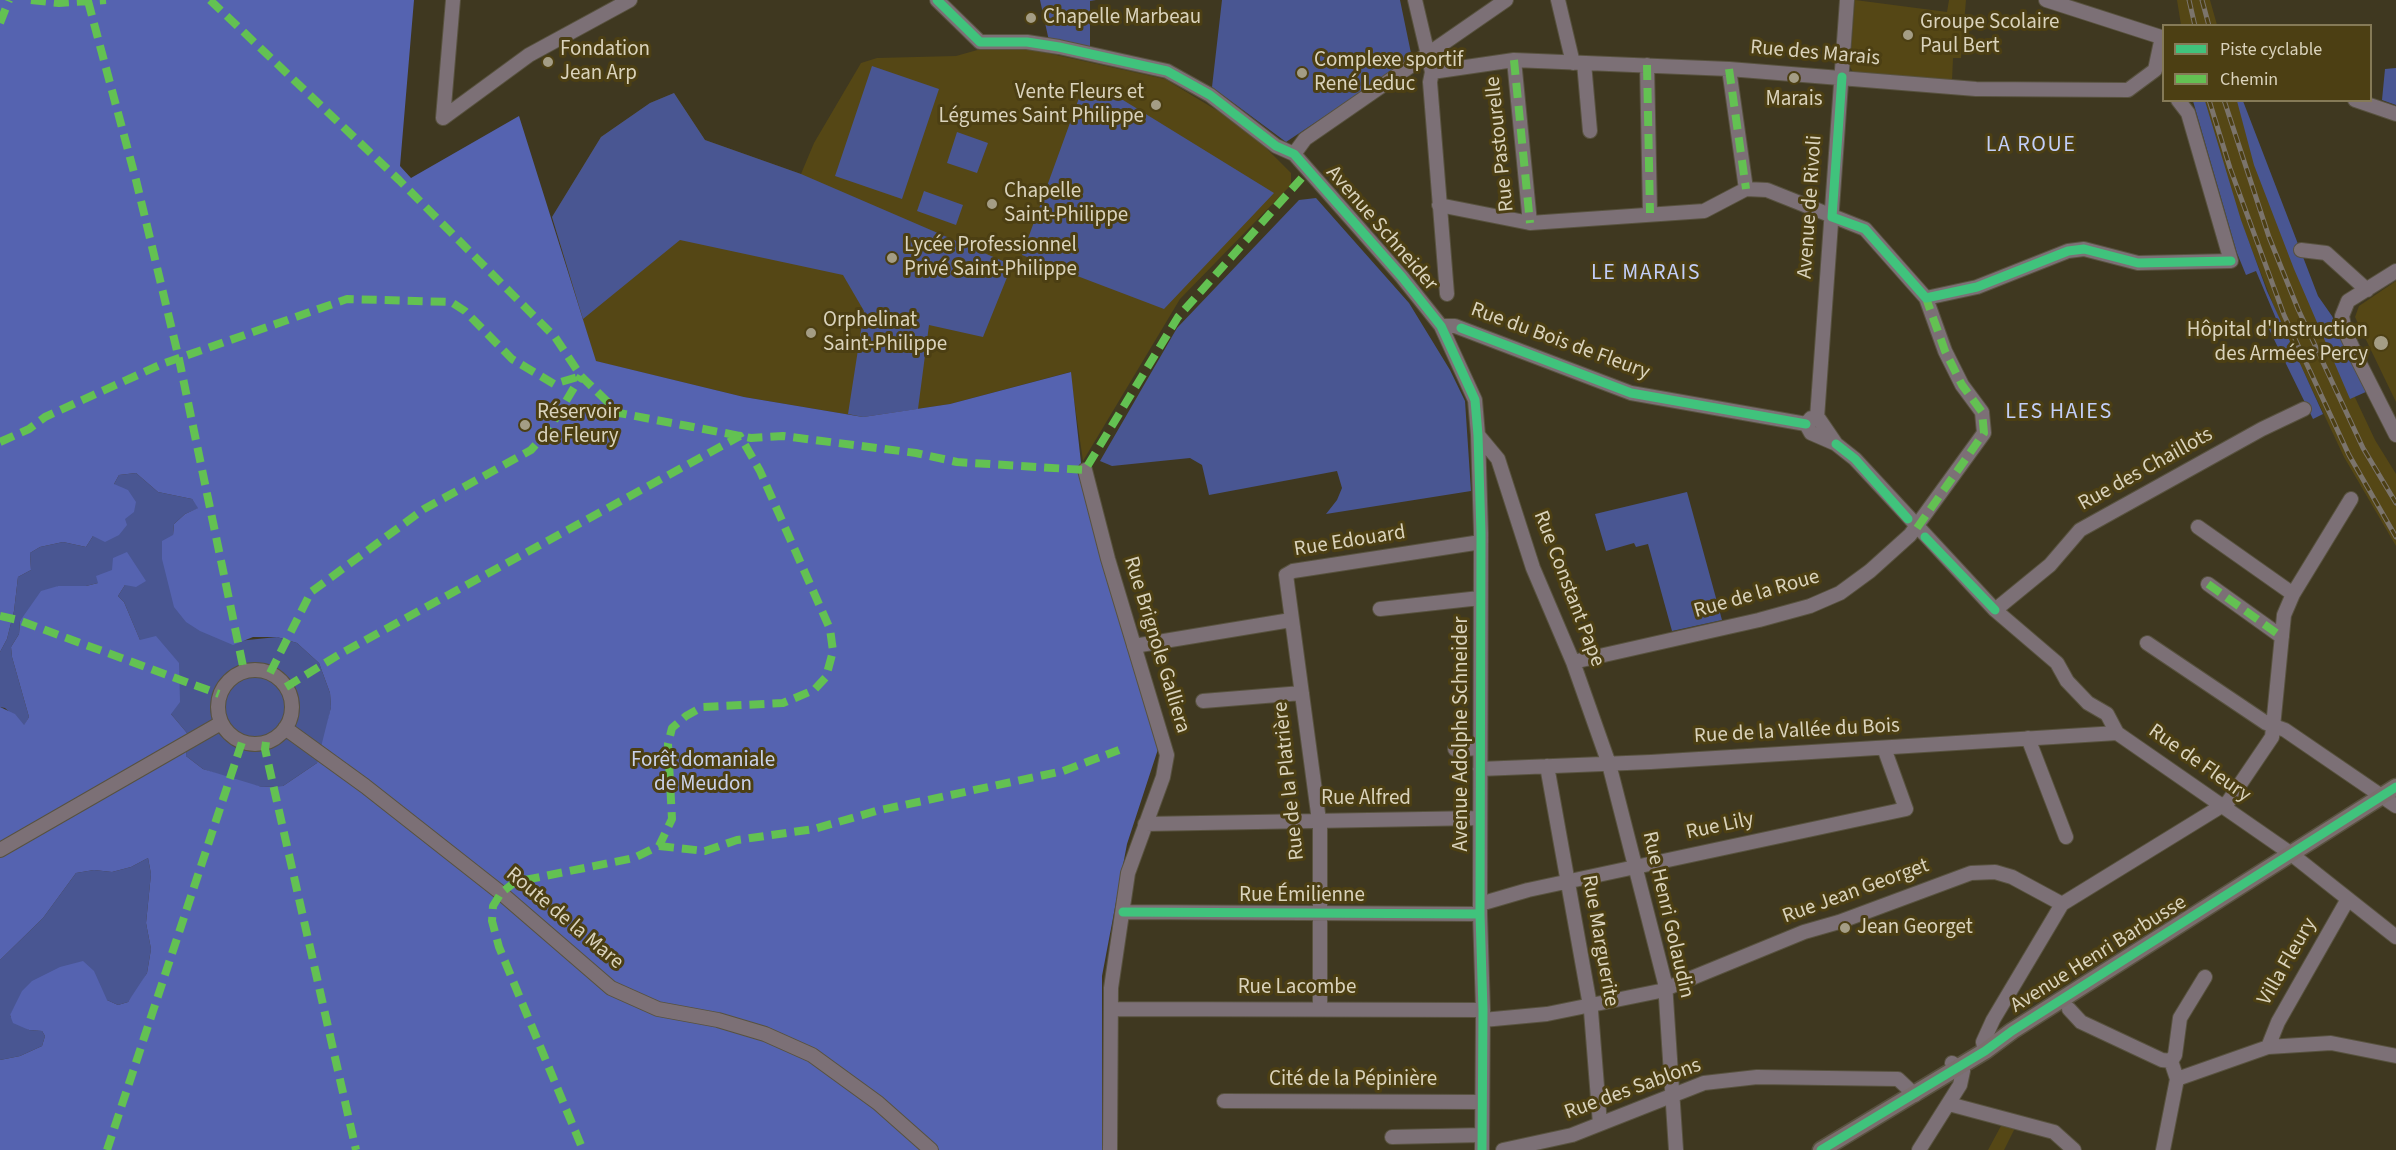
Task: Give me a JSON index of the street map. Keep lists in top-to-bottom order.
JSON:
{
  "streets": {
    "main road": ["Avenue Henri Barbusse"],
    "street": [
      "Rue des Marais",
      "Rue Pastourelle",
      "Avenue de Rivoli",
      "Avenue Schneider",
      "Rue du Bois de Fleury",
      "Rue des Chaillots",
      "Rue Edouard",
      "Rue Constant Pape",
      "Rue de la Roue",
      "Rue Brignole Galliera",
      "Rue de la Vallée du Bois",
      "Avenue Adolphe Schneider",
      "Rue de Fleury",
      "Rue de la Platrière",
      "Rue Alfred",
      "Rue Lily",
      "Rue Jean Georget",
      "Rue Émilienne",
      "Rue Henri Golaudin",
      "Route de la Mare",
      "Rue Marguerite",
      "Villa Fleury",
      "Rue Lacombe",
      "Cité de la Pépinière",
      "Rue des Sablons"
    ]
  },
  "crossings": [
    ["Rue des Marais", "Rue Pastourelle"],
    ["Rue des Marais", "Avenue de Rivoli"],
    ["Avenue de Rivoli", "Rue du Bois de Fleury"],
    ["Avenue Schneider", "Rue du Bois de Fleury"],
    ["Avenue Schneider", "Avenue Adolphe Schneider"],
    ["Rue du Bois de Fleury", "Rue des Chaillots"],
    ["Rue du Bois de Fleury", "Rue de la Roue"],
    ["Rue du Bois de Fleury", "Avenue Adolphe Schneider"],
    ["Rue du Bois de Fleury", "Rue de Fleury"],
    ["Rue des Chaillots", "Rue de Fleury"],
    ["Rue Edouard", "Avenue Adolphe Schneider"],
    ["Rue Edouard", "Rue de la Platrière"],
    ["Rue Constant Pape", "Rue de la Roue"],
    ["Rue Constant Pape", "Rue de la Vallée du Bois"],
    ["Rue Constant Pape", "Avenue Adolphe Schneider"],
    ["Rue Constant Pape", "Rue Henri Golaudin"],
    ["Rue Brignole Galliera", "Rue Alfred"],
    ["Rue Brignole Galliera", "Rue Émilienne"],
    ["Rue Brignole Galliera", "Rue Lacombe"],
    ["Rue de la Vallée du Bois", "Avenue Adolphe Schneider"],
    ["Rue de la Vallée du Bois", "Rue de Fleury"],
    ["Rue de la Vallée du Bois", "Rue Lily"],
    ["Rue de la Vallée du Bois", "Rue Henri Golaudin"],
    ["Rue de la Vallée du Bois", "Rue Marguerite"],
    ["Avenue Adolphe Schneider", "Rue Alfred"],
    ["Avenue Adolphe Schneider", "Rue Lily"],
    ["Avenue Adolphe Schneider", "Rue Émilienne"],
    ["Avenue Adolphe Schneider", "Rue Lacombe"],
    ["Avenue Adolphe Schneider", "Cité de la Pépinière"],
    ["Rue de Fleury", "Avenue Henri Barbusse"],
    ["Rue de Fleury", "Villa Fleury"],
    ["Rue de la Platrière", "Rue Alfred"],
    ["Rue de la Platrière", "Rue Émilienne"],
    ["Rue de la Platrière", "Rue Lacombe"],
    ["Rue Lily", "Rue Émilienne"],
    ["Rue Lily", "Rue Henri Golaudin"],
    ["Rue Lily", "Rue Marguerite"],
    ["Rue Jean Georget", "Rue Henri Golaudin"],
    ["Rue Jean Georget", "Rue Marguerite"],
    ["Rue Jean Georget", "Rue Lacombe"],
    ["Rue Henri Golaudin", "Rue des Sablons"],
    ["Rue Marguerite", "Rue Lacombe"],
    ["Rue Marguerite", "Rue des Sablons"],
    ["Avenue Henri Barbusse", "Rue des Sablons"]
  ],
  "districts": ["LA ROUE", "LE MARAIS", "LES HAIES"],
  "parks": ["Forêt domaniale de Meudon"],
  "places": [
    "Chapelle Marbeau",
    "Groupe Scolaire Paul Bert",
    "Fondation Jean Arp",
    "Complexe sportif René Leduc",
    "Marais",
    "Vente Fleurs et Légumes Saint Philippe",
    "Chapelle Saint-Philippe",
    "Lycée Professionnel Privé Saint-Philippe",
    "Orphelinat Saint-Philippe",
    "Hôpital d'Instruction des Armées Percy",
    "Réservoir de Fleury",
    "Jean Georget"
  ],
  "legend": ["Piste cyclable", "Chemin"]
}
